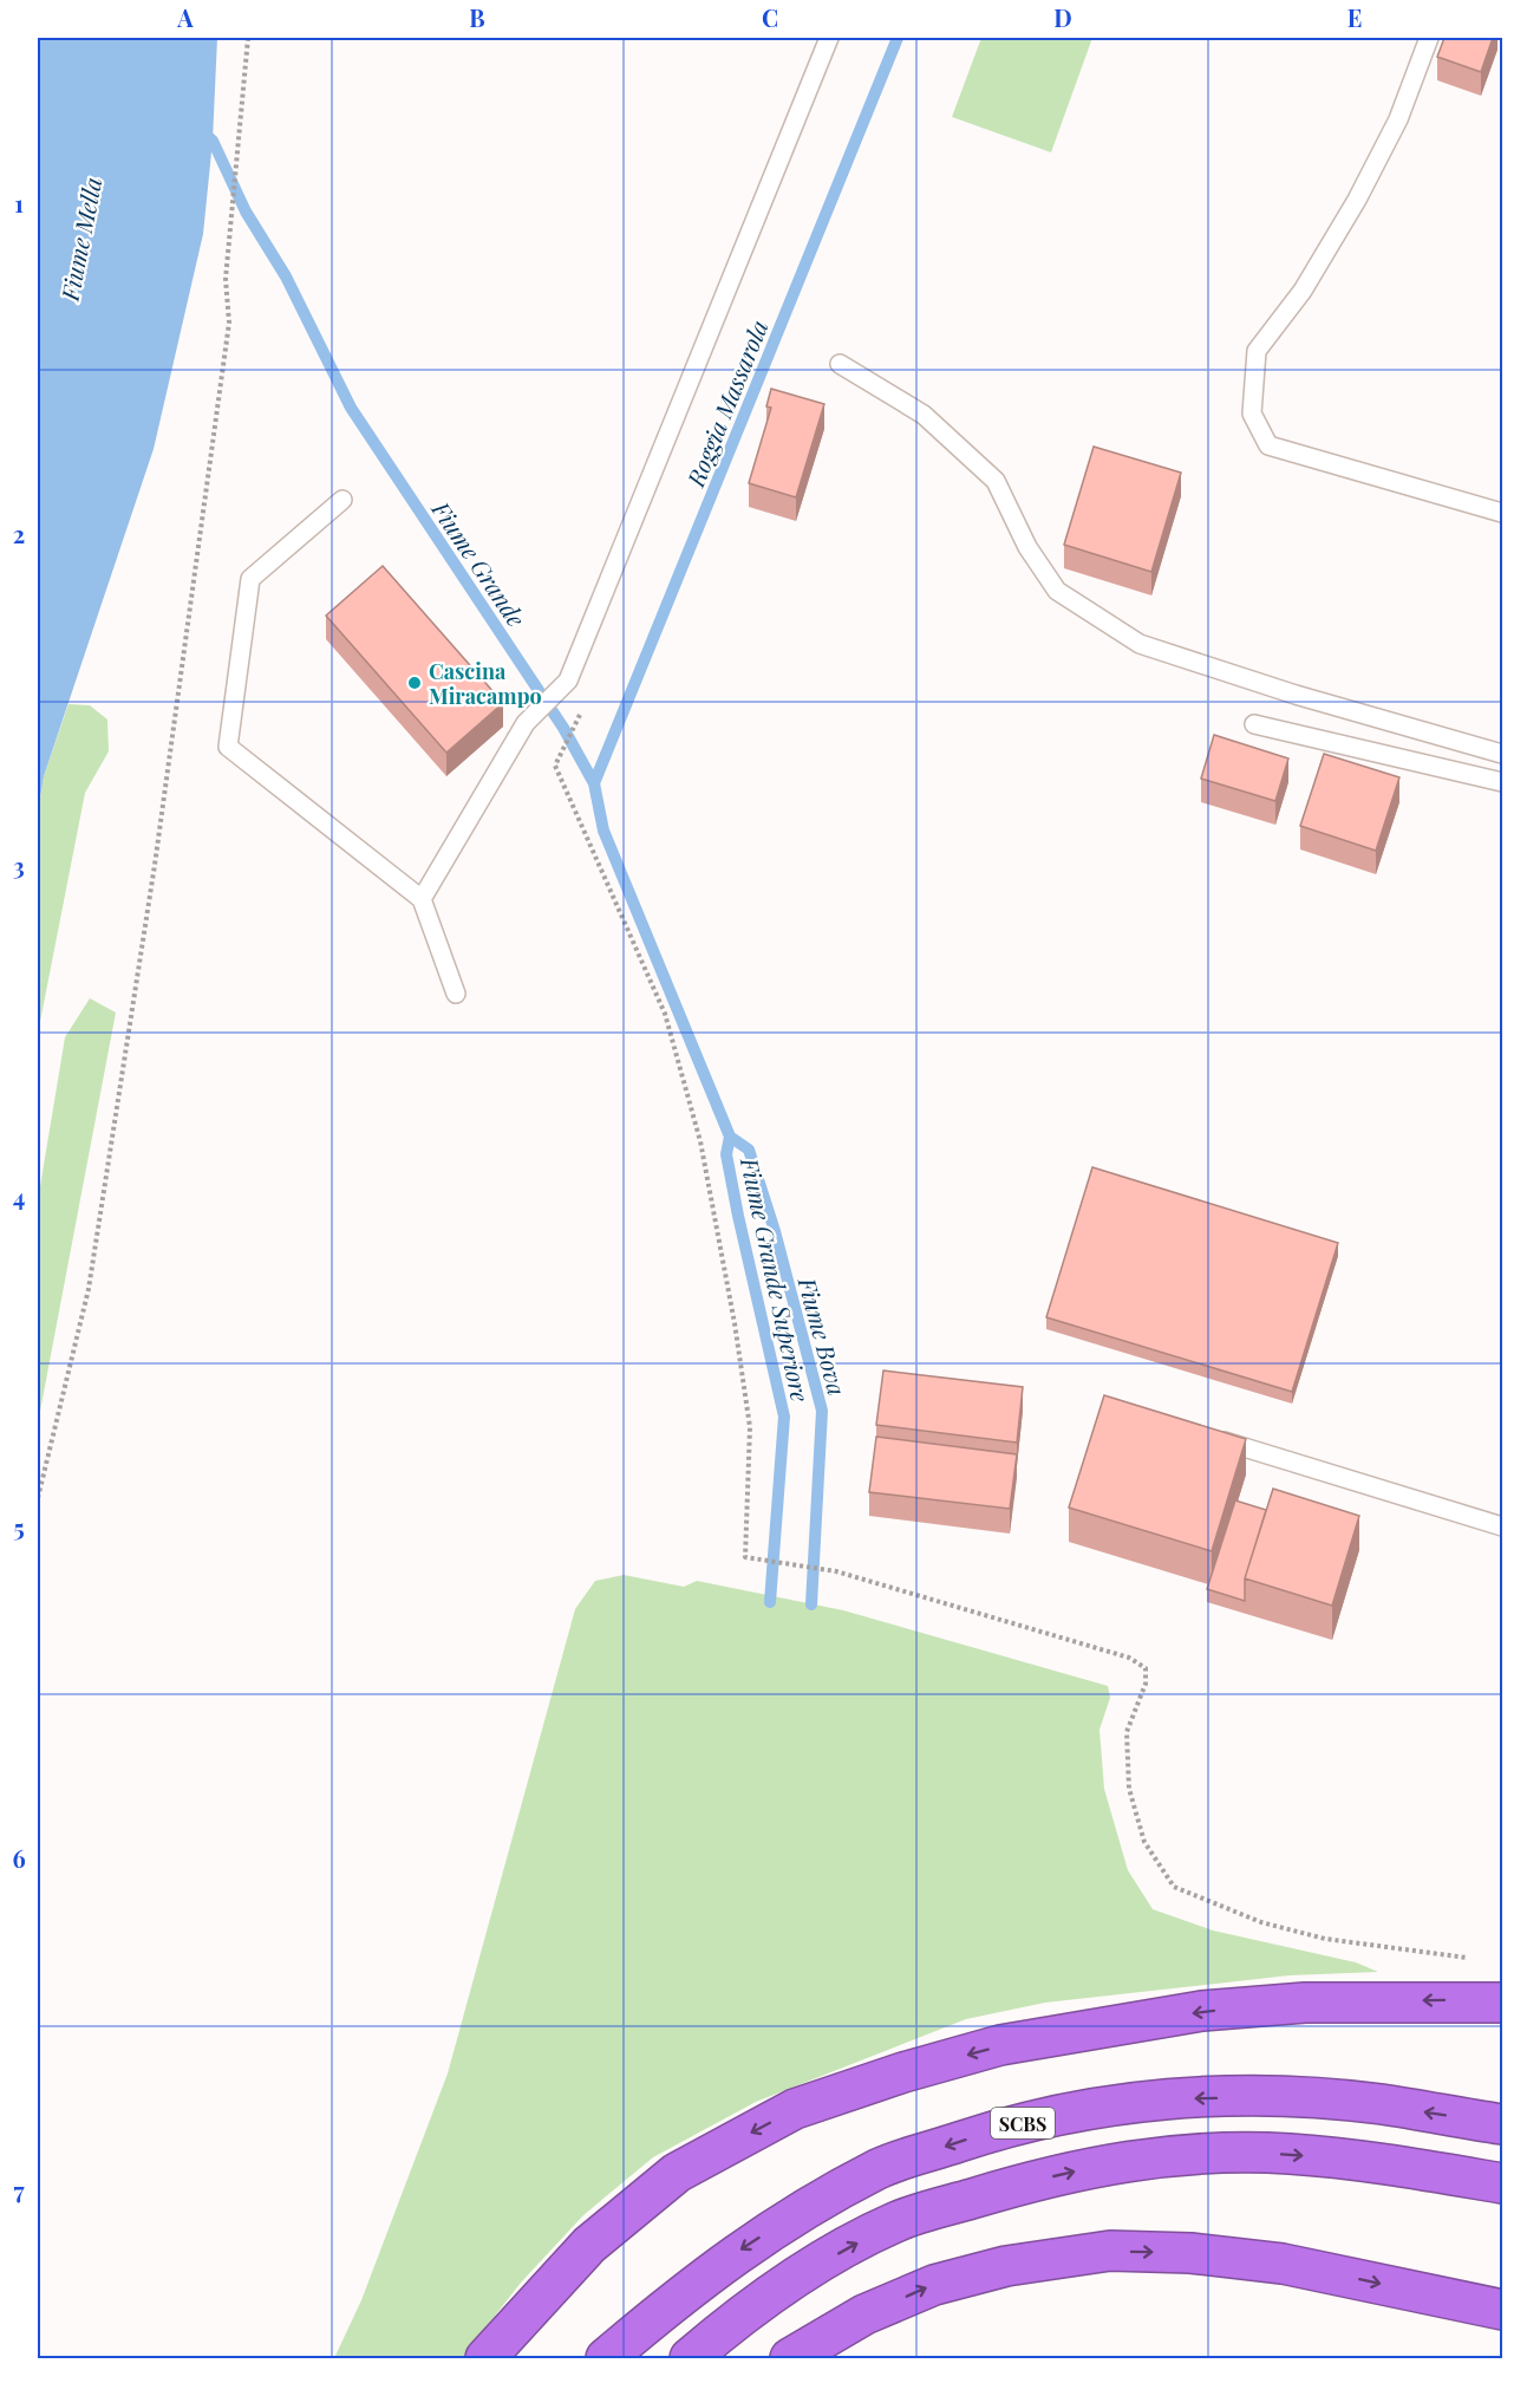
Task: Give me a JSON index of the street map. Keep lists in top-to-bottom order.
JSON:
{
  "streets": {
    "highway": ["SCBS"]
  },
  "water": [
    "Fiume Mella",
    "Roggia Massarola",
    "Fiume Grande",
    "Fiume Grande Superiore",
    "Fiume Bova"
  ],
  "places": ["Cascina Miracampo"],
  "grid": {
    "columns": [
      "A",
      "B",
      "C",
      "D",
      "E"
    ],
    "rows": [
      "1",
      "2",
      "3",
      "4",
      "5",
      "6",
      "7"
    ]
  }
}
